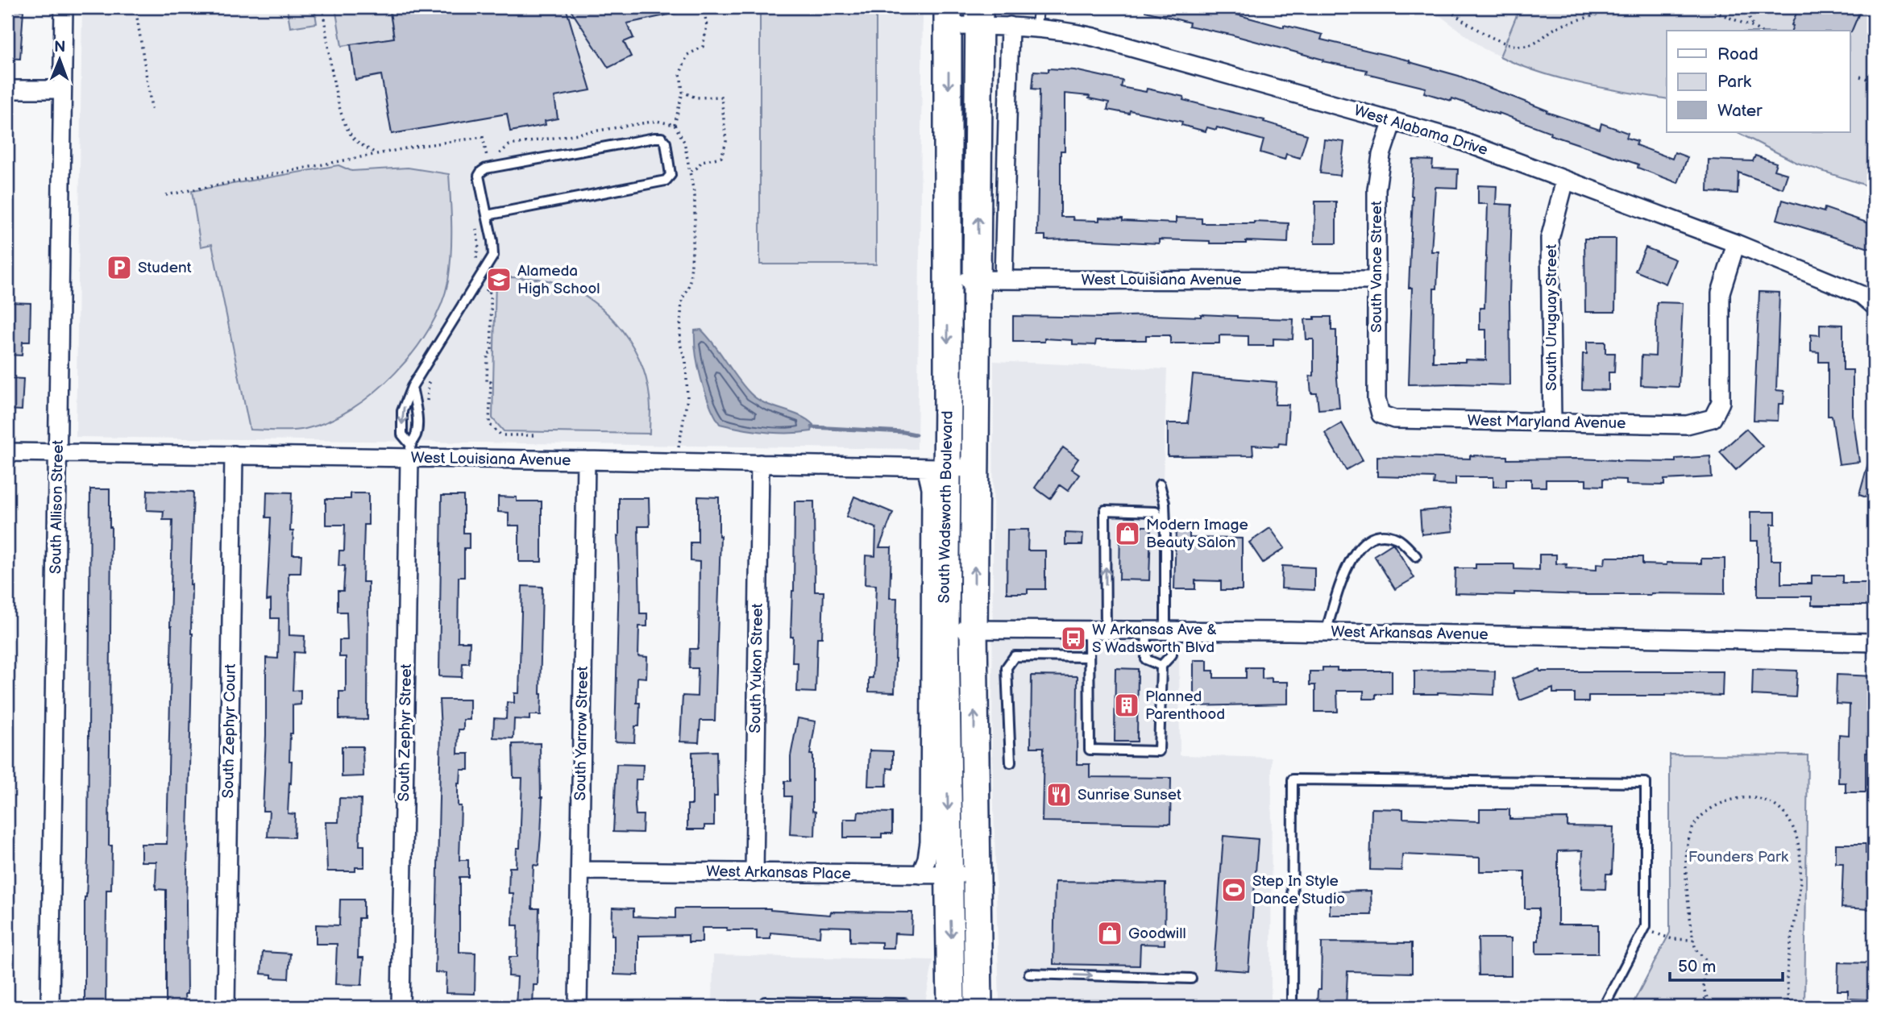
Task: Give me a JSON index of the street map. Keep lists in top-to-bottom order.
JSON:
{
  "streets": {
    "main road": ["South Wadsworth Boulevard"],
    "street": [
      "West Alabama Drive",
      "South Vance Street",
      "West Louisiana Avenue",
      "South Uruguay Street",
      "West Maryland Avenue",
      "South Allison Street",
      "West Arkansas Avenue",
      "South Yukon Street",
      "South Zephyr Court",
      "South Zephyr Street",
      "South Yarrow Street",
      "West Arkansas Place"
    ]
  },
  "crossings": [
    ["West Alabama Drive", "South Vance Street"],
    ["West Alabama Drive", "South Uruguay Street"],
    ["West Alabama Drive", "West Maryland Avenue"],
    ["West Alabama Drive", "South Wadsworth Boulevard"],
    ["South Vance Street", "West Louisiana Avenue"],
    ["South Vance Street", "West Maryland Avenue"],
    ["West Louisiana Avenue", "South Allison Street"],
    ["West Louisiana Avenue", "South Wadsworth Boulevard"],
    ["West Louisiana Avenue", "South Yukon Street"],
    ["West Louisiana Avenue", "South Zephyr Court"],
    ["West Louisiana Avenue", "South Zephyr Street"],
    ["West Louisiana Avenue", "South Yarrow Street"],
    ["South Uruguay Street", "West Maryland Avenue"],
    ["South Wadsworth Boulevard", "West Arkansas Avenue"],
    ["South Wadsworth Boulevard", "West Arkansas Place"],
    ["South Yukon Street", "West Arkansas Place"],
    ["South Yarrow Street", "West Arkansas Place"]
  ],
  "parks": ["Founders Park"],
  "places": {
    "parking": ["Student"],
    "school or university": ["Alameda High School"],
    "shop": ["Modern Image Beauty Salon", "Goodwill"],
    "bus stop": ["W Arkansas Ave & S Wadsworth Blvd"],
    "building": ["Planned Parenthood"],
    "restaurant": ["Sunrise Sunset"],
    "sports": ["Step In Style Dance Studio"]
  },
  "legend": ["Road", "Park", "Water"],
  "scale_bar": "50 m",
  "north": "top"
}
